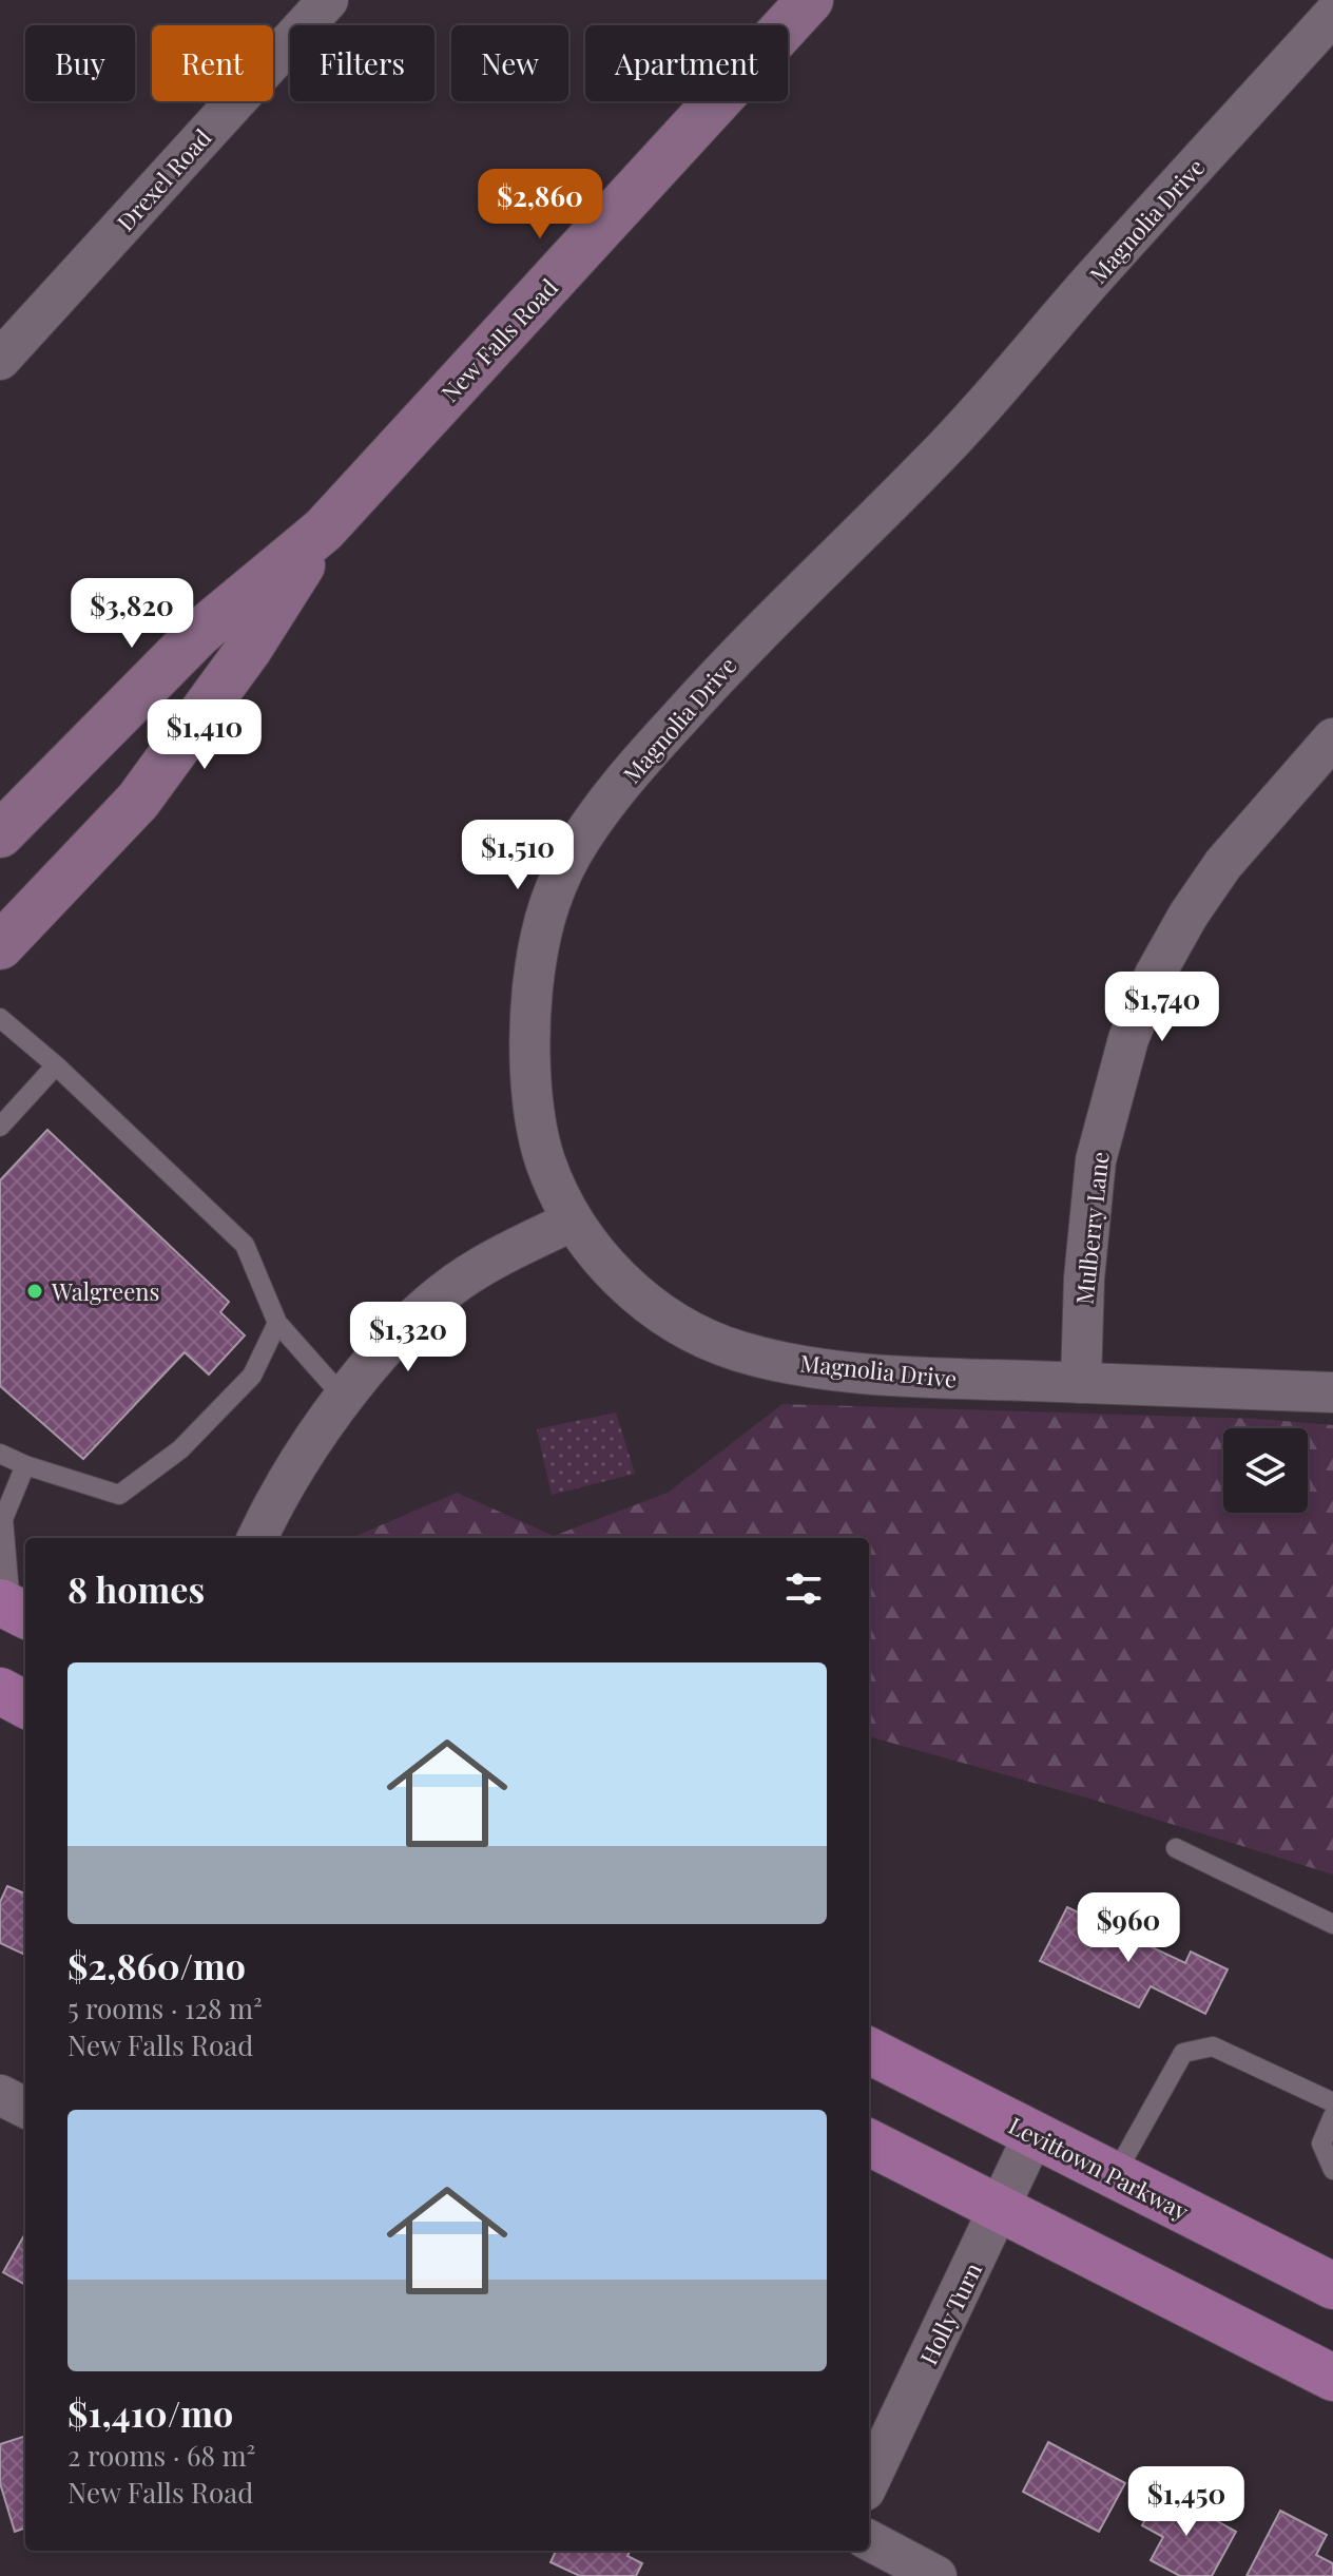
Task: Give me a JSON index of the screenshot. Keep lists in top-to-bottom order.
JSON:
{
  "streets": {
    "main road": ["New Falls Road", "Levittown Parkway"],
    "street": [
      "Drexel Road",
      "Magnolia Drive",
      "Mulberry Lane",
      "Holly Turn"
    ]
  },
  "crossings": [
    ["Magnolia Drive", "Mulberry Lane"],
    ["Levittown Parkway", "Holly Turn"]
  ],
  "places": ["Walgreens"],
  "page": {
    "chip": [
      "Buy",
      "Rent",
      "Filters",
      "New",
      "Apartment"
    ],
    "price": [
      "$2,860",
      "$3,820",
      "$1,410",
      "$1,510",
      "$1,740",
      "$1,320",
      "$960",
      "$1,450"
    ],
    "heading": "8 homes",
    "list": [
      {
        "name": "$2,860/mo",
        "note": "5 rooms · 128 m² · New Falls Road"
      },
      {
        "name": "$1,410/mo",
        "note": "2 rooms · 68 m² · New Falls Road"
      }
    ]
  }
}
